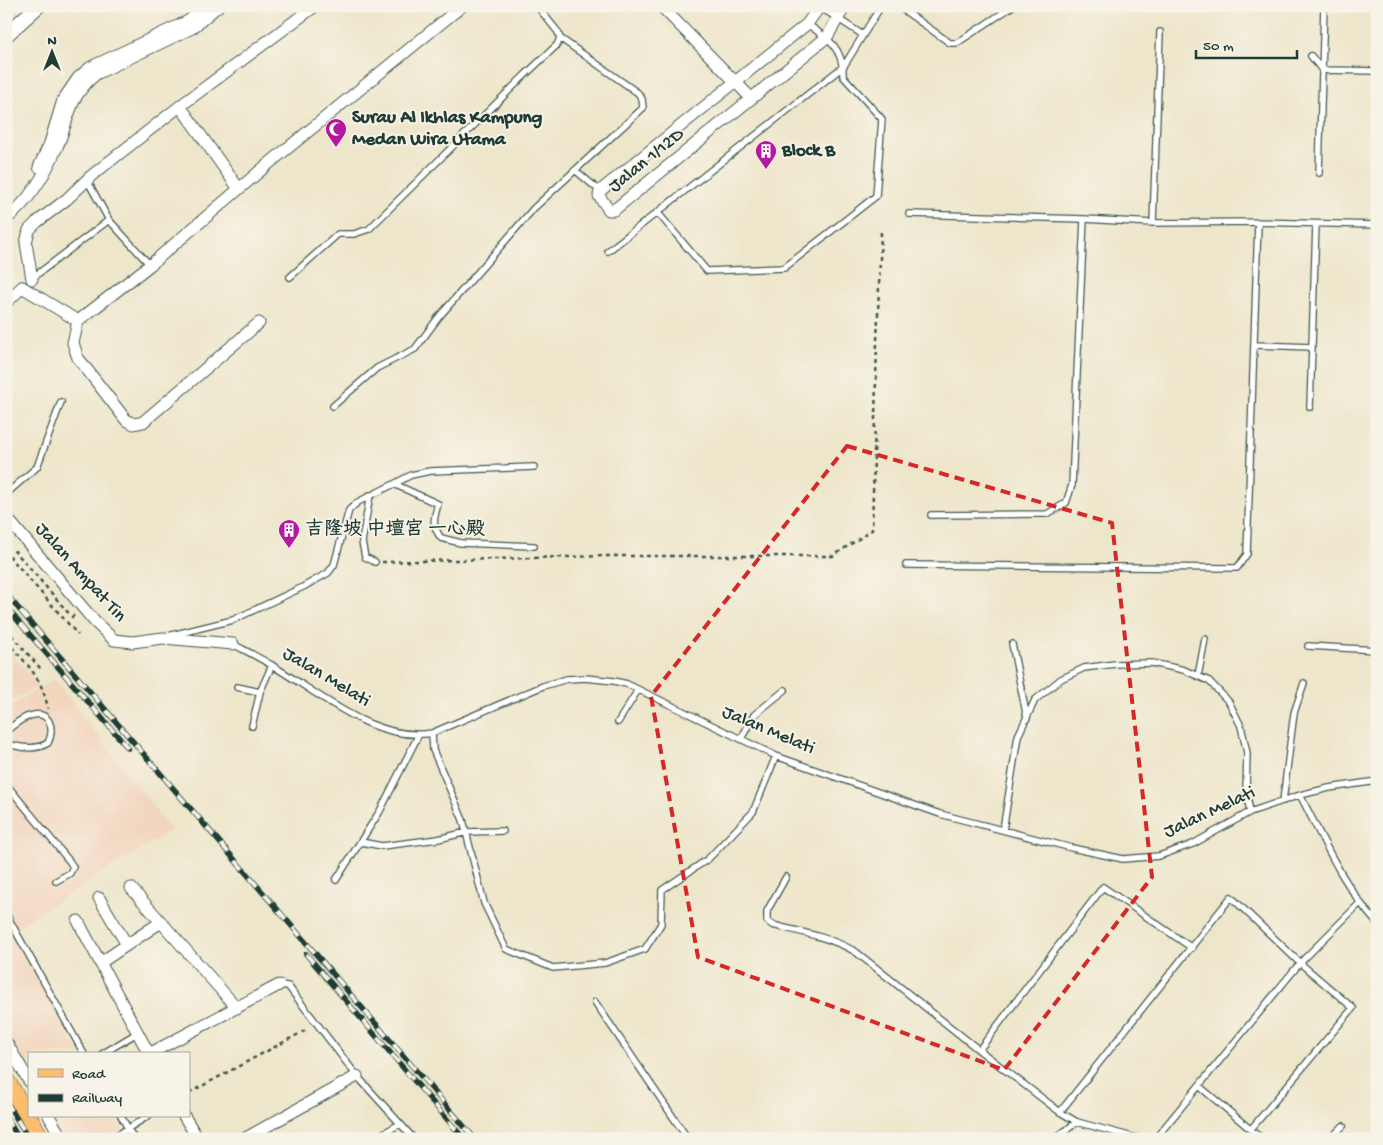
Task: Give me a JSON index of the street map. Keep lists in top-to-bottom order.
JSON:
{
  "streets": {
    "street": ["Jalan 1/12D", "Jalan Ampat Tin", "Jalan Melati"]
  },
  "crossings": [
    ["Jalan Ampat Tin", "Jalan Melati"]
  ],
  "places": {
    "mosque": ["Surau Al Ikhlas Kampung Medan Wira Utama"],
    "building": ["Block B", "吉隆坡 中壇宮 一心殿"]
  },
  "legend": ["Road", "Railway"],
  "scale_bar": "50 m",
  "north": "top"
}
